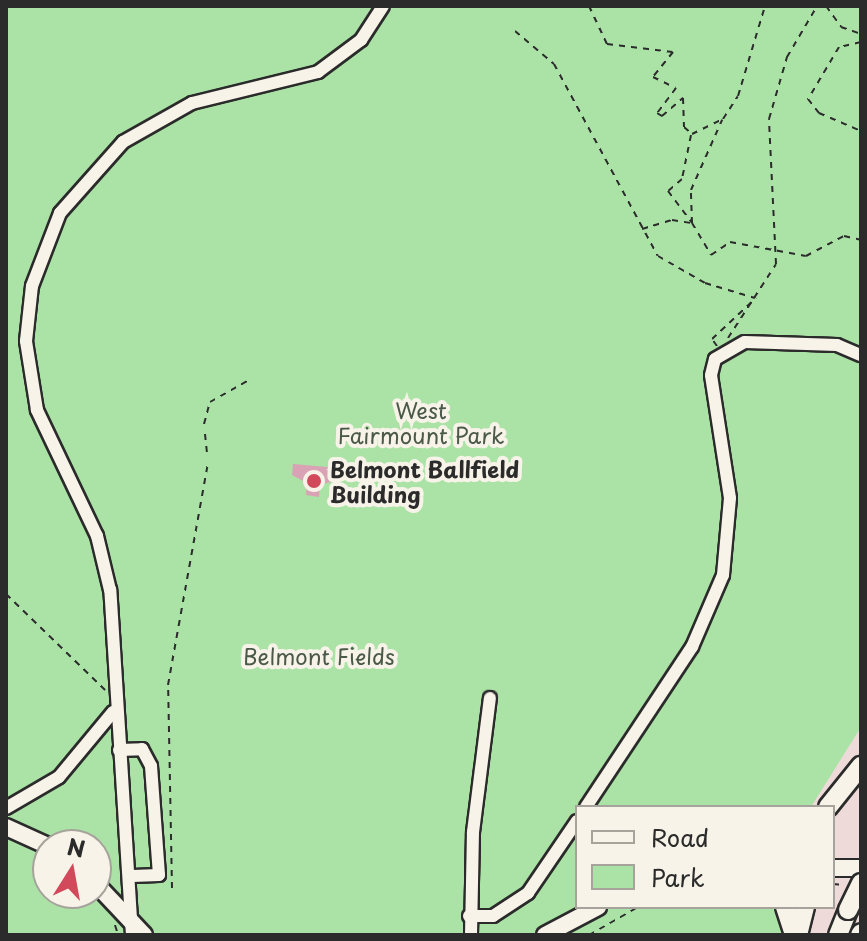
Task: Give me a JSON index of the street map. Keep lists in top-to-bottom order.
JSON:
{
  "parks": ["West Fairmount Park", "Belmont Fields"],
  "places": ["Belmont Ballfield Building"],
  "legend": ["Road", "Park"],
  "north": "top"
}
